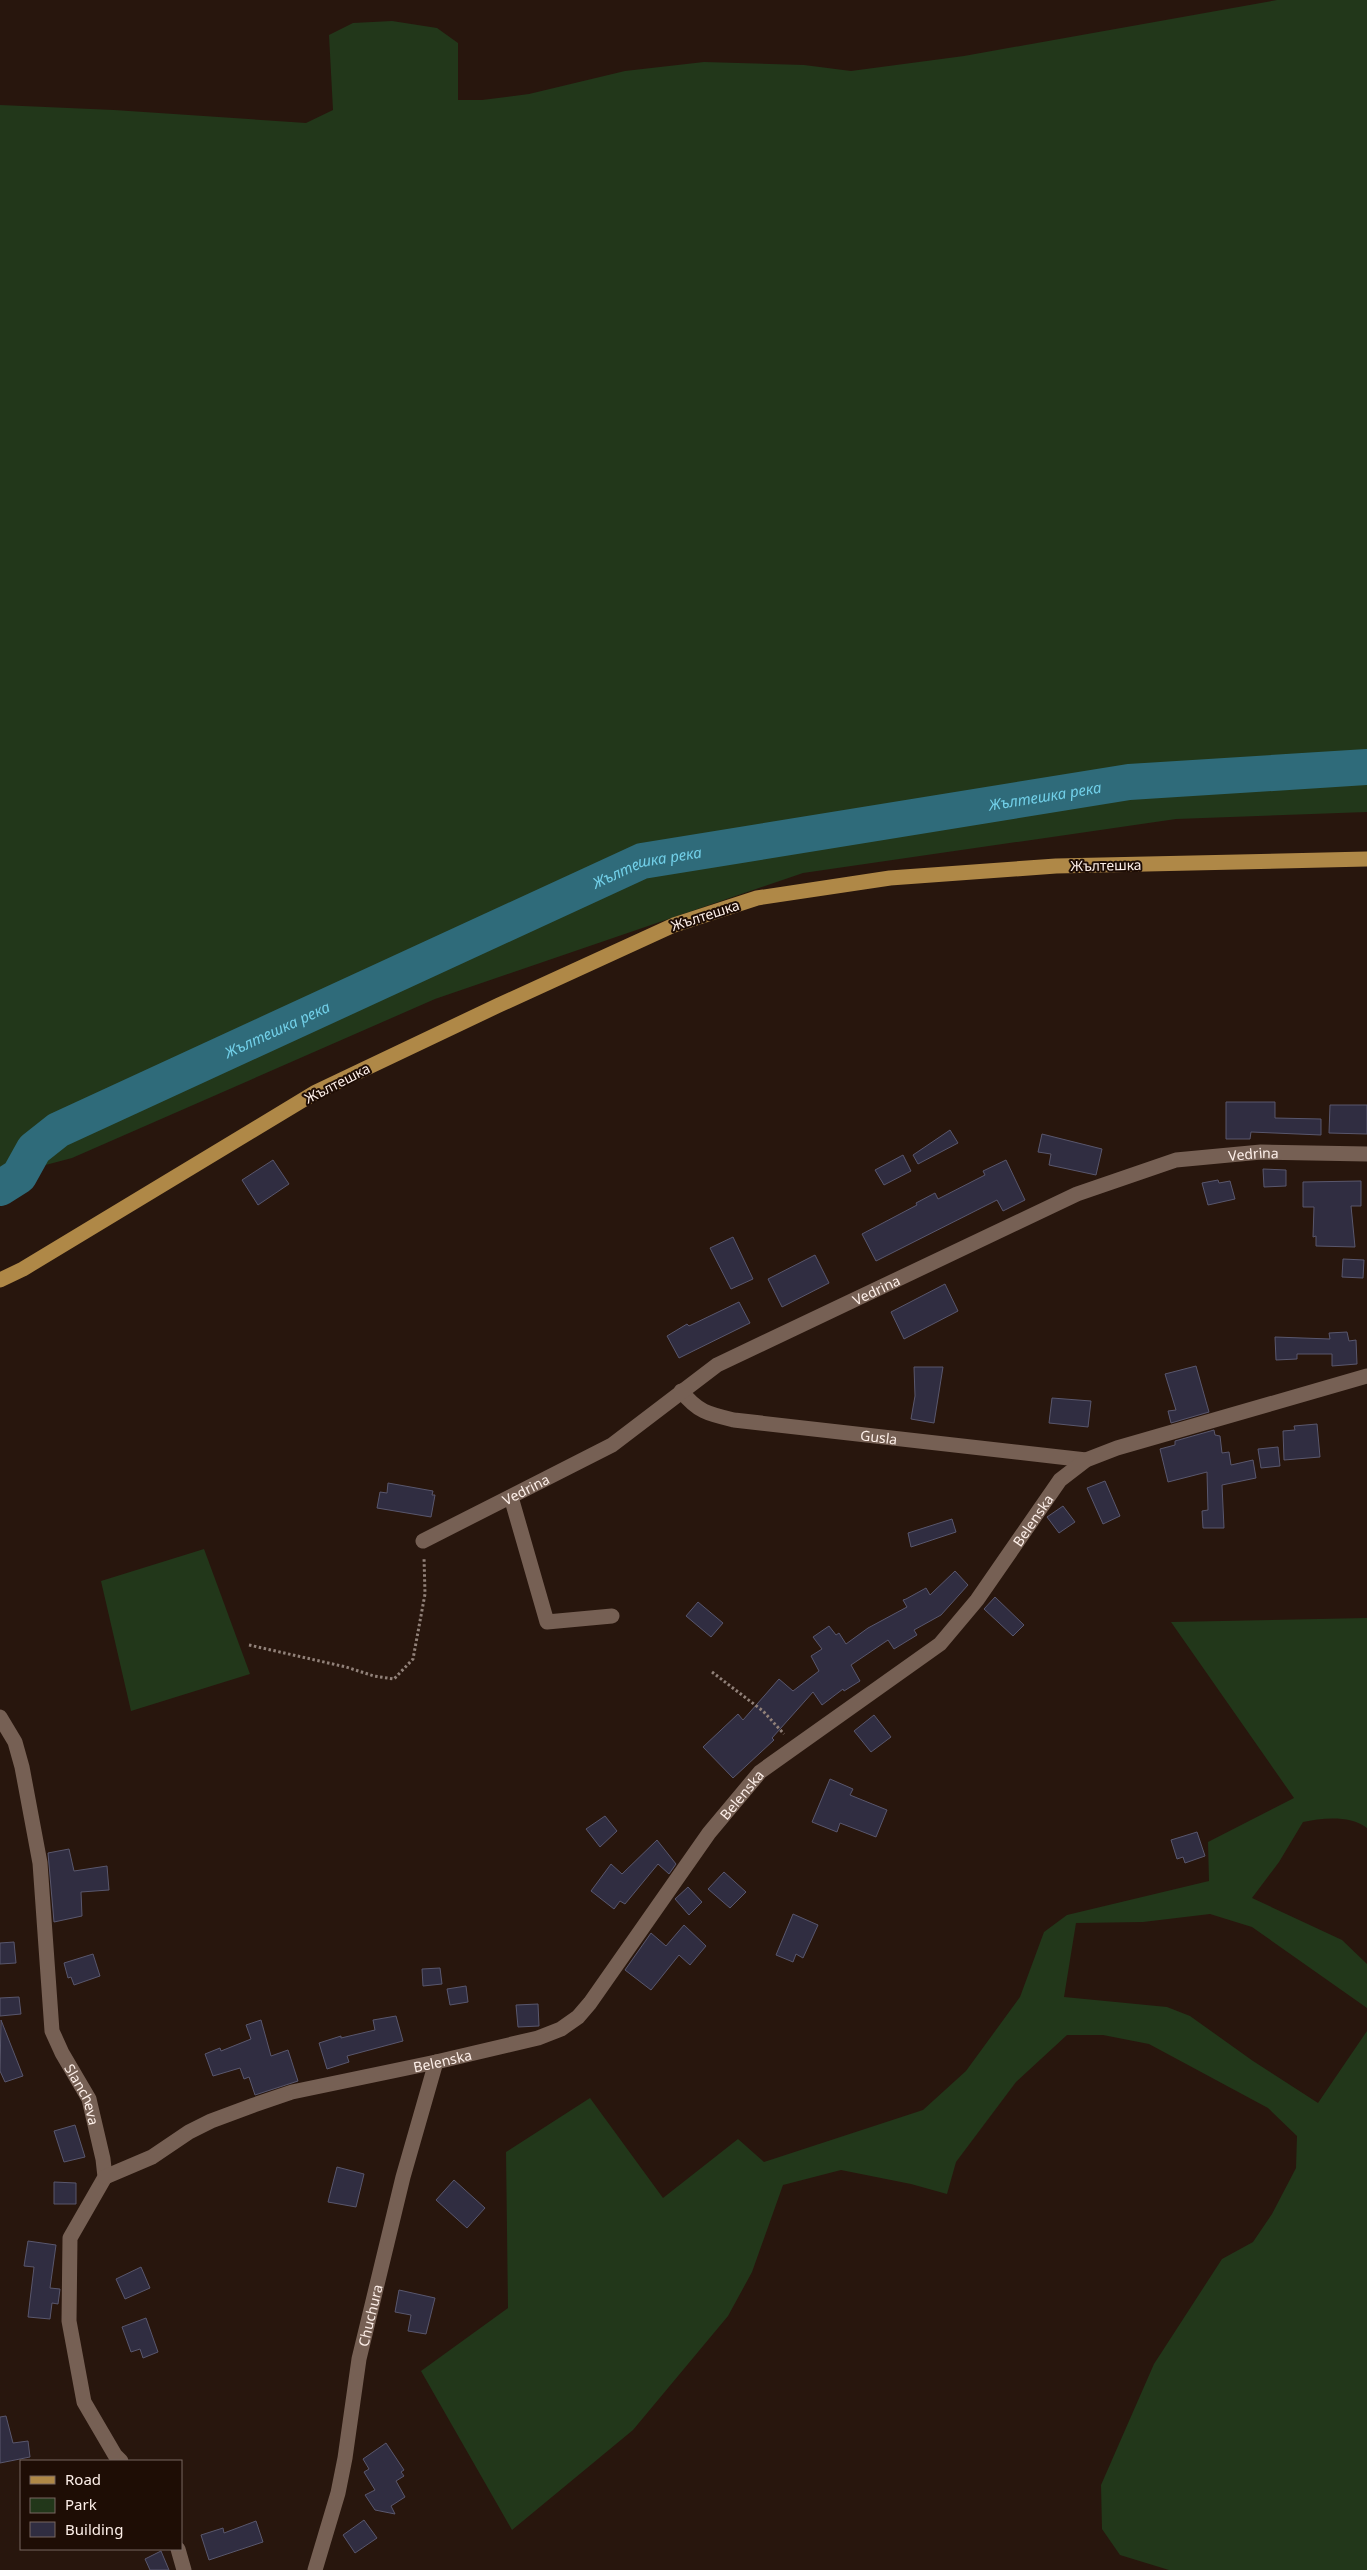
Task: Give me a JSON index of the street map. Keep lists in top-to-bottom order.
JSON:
{
  "streets": {
    "main road": ["Жълтешка"],
    "street": [
      "Vedrina",
      "Gusla",
      "Belenska",
      "Slancheva",
      "Chuchura"
    ]
  },
  "crossings": [
    ["Vedrina", "Gusla"],
    ["Gusla", "Belenska"],
    ["Belenska", "Slancheva"],
    ["Belenska", "Chuchura"]
  ],
  "water": ["Жълтешка река"],
  "legend": ["Road", "Park", "Building"]
}
